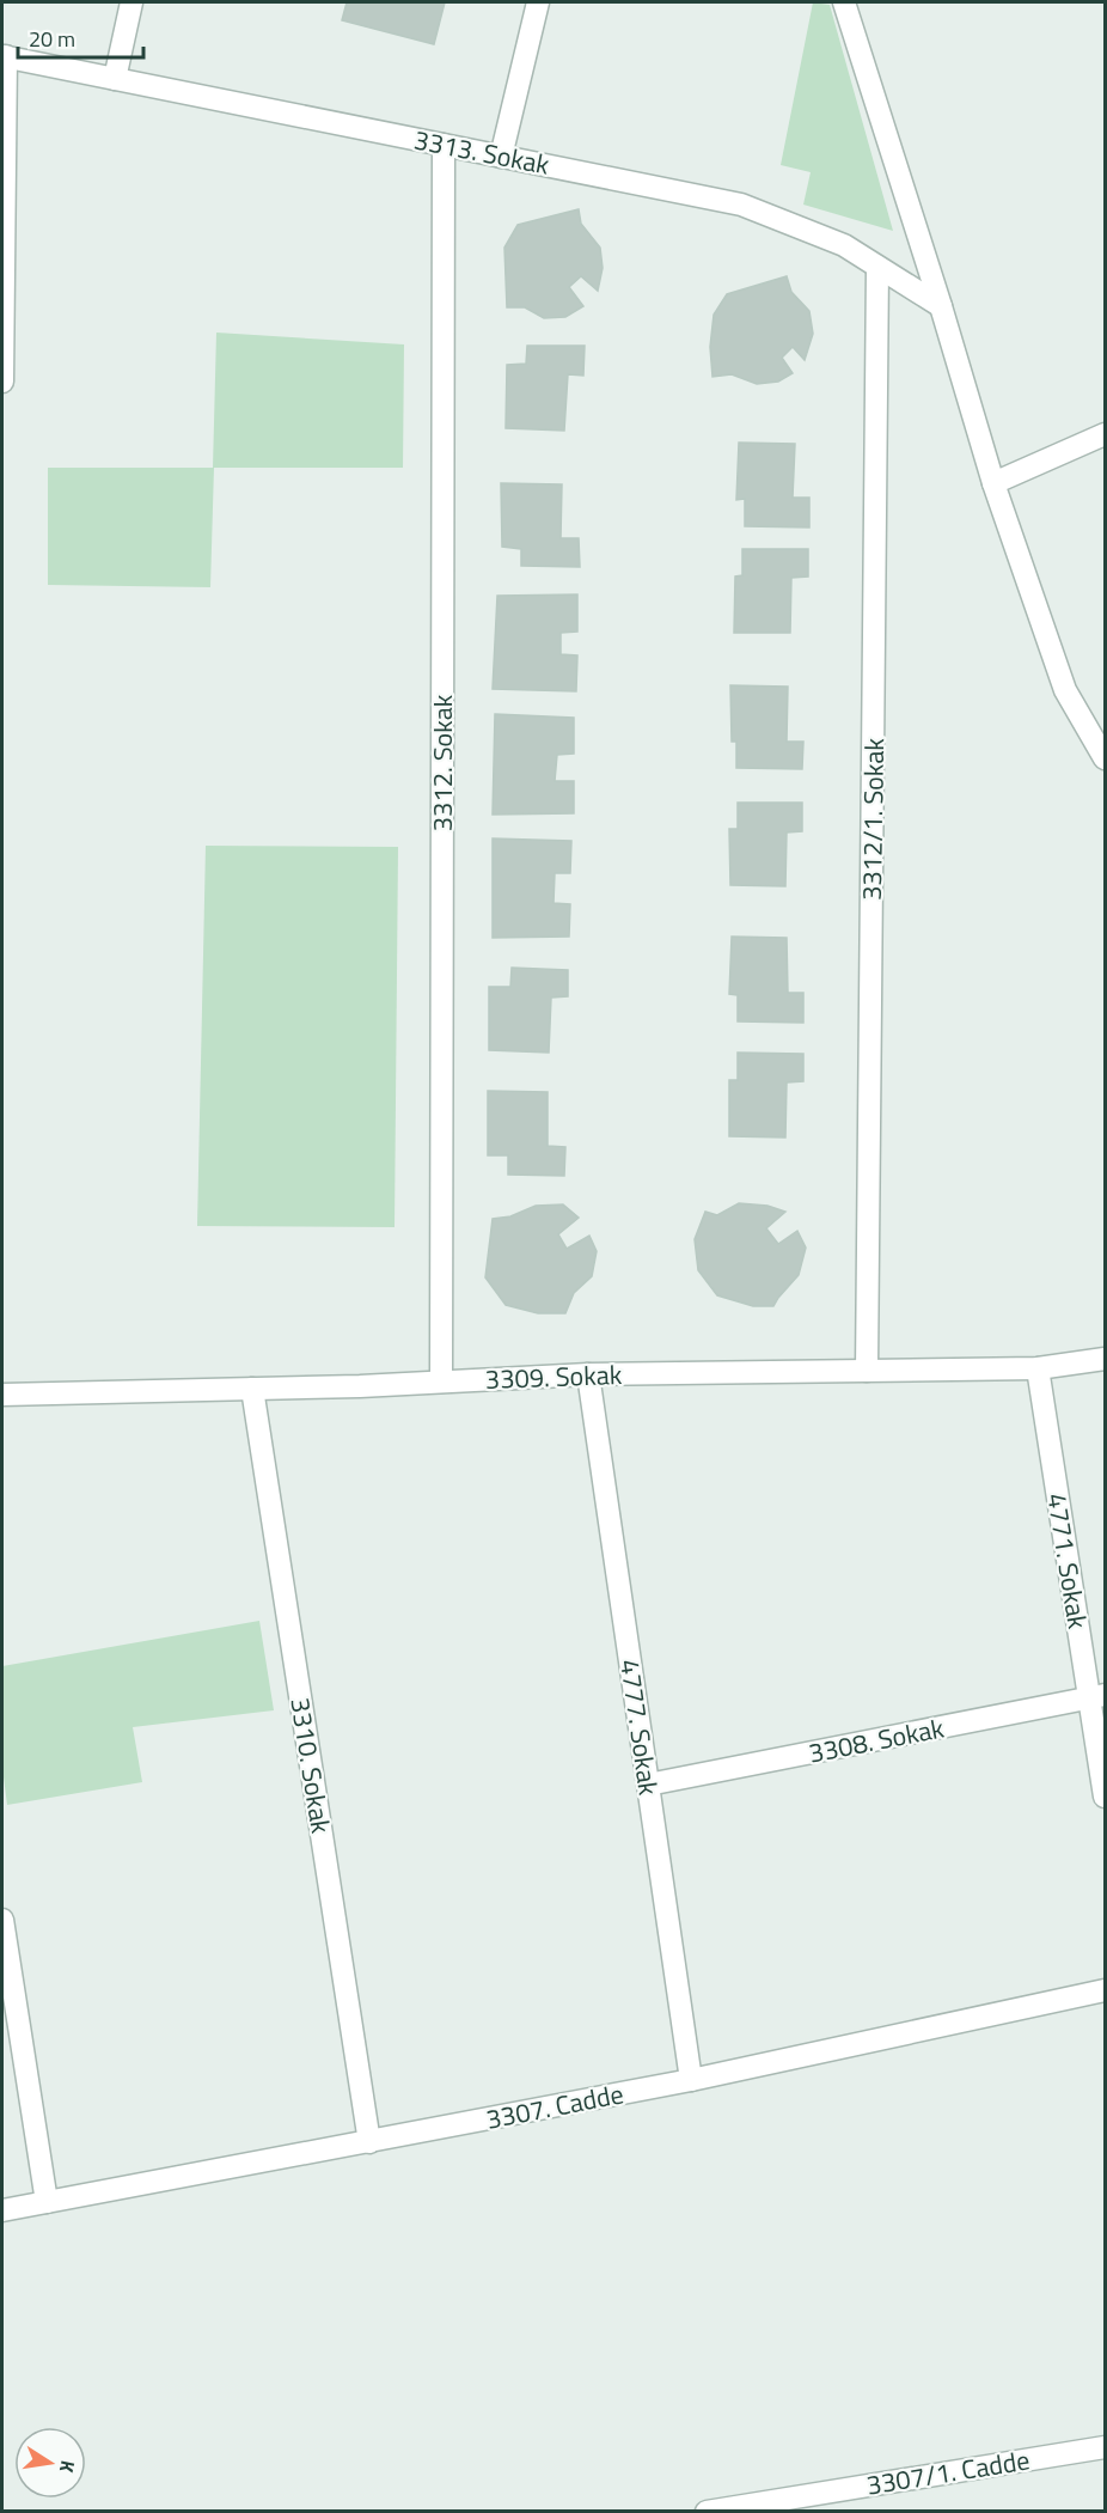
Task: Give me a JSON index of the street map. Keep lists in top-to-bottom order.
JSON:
{
  "streets": {
    "street": [
      "3313. Sokak",
      "3312. Sokak",
      "3312/1. Sokak",
      "3309. Sokak",
      "4771. Sokak",
      "4777. Sokak",
      "3308. Sokak",
      "3310. Sokak",
      "3307. Cadde",
      "3307/1. Cadde"
    ]
  },
  "crossings": [
    ["3313. Sokak", "3312. Sokak"],
    ["3313. Sokak", "3312/1. Sokak"],
    ["3312. Sokak", "3309. Sokak"],
    ["3312/1. Sokak", "3309. Sokak"],
    ["3309. Sokak", "4771. Sokak"],
    ["3309. Sokak", "4777. Sokak"],
    ["3309. Sokak", "3310. Sokak"],
    ["4771. Sokak", "3308. Sokak"],
    ["4777. Sokak", "3308. Sokak"],
    ["4777. Sokak", "3307. Cadde"],
    ["3310. Sokak", "3307. Cadde"]
  ],
  "scale_bar": "20 m",
  "north": "right"
}
